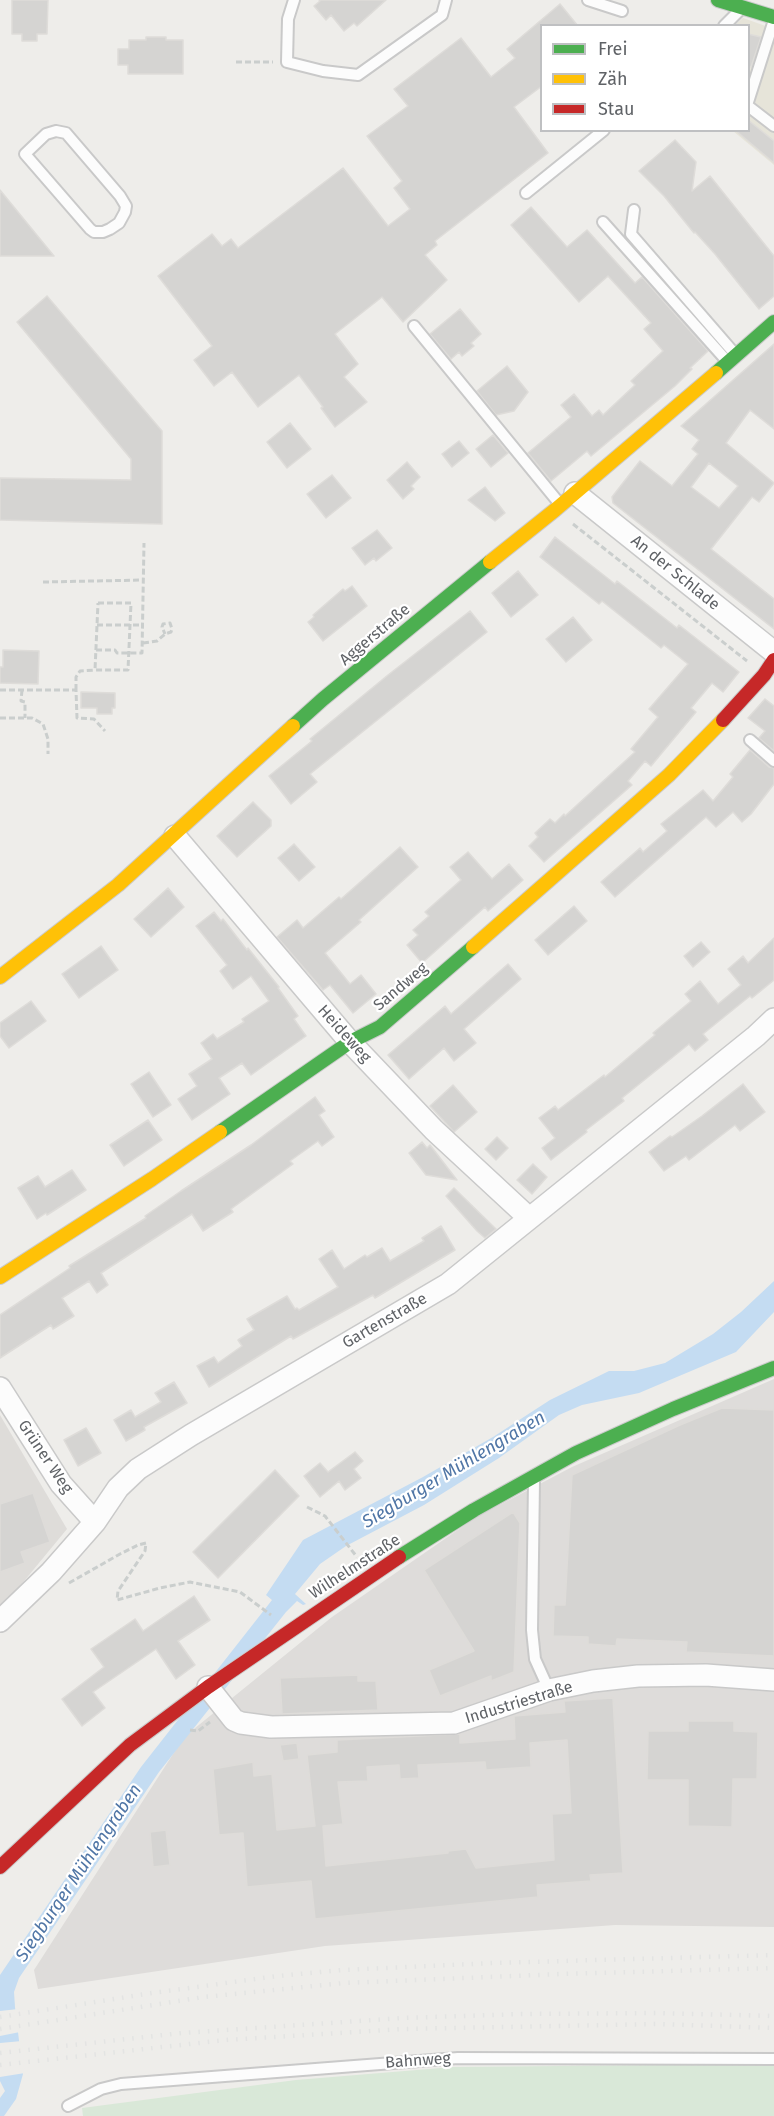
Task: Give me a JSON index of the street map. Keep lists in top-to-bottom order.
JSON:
{
  "streets": {
    "street": [
      "An der Schlade",
      "Aggerstraße",
      "Sandweg",
      "Heideweg",
      "Gartenstraße",
      "Grüner Weg",
      "Wilhelmstraße",
      "Industriestraße"
    ],
    "lane": ["Bahnweg"]
  },
  "crossings": [
    ["An der Schlade", "Aggerstraße"],
    ["Aggerstraße", "Heideweg"],
    ["Sandweg", "Heideweg"],
    ["Heideweg", "Gartenstraße"],
    ["Gartenstraße", "Grüner Weg"],
    ["Wilhelmstraße", "Industriestraße"]
  ],
  "water": ["Siegburger Mühlengraben"],
  "legend": ["Frei", "Zäh", "Stau"]
}
